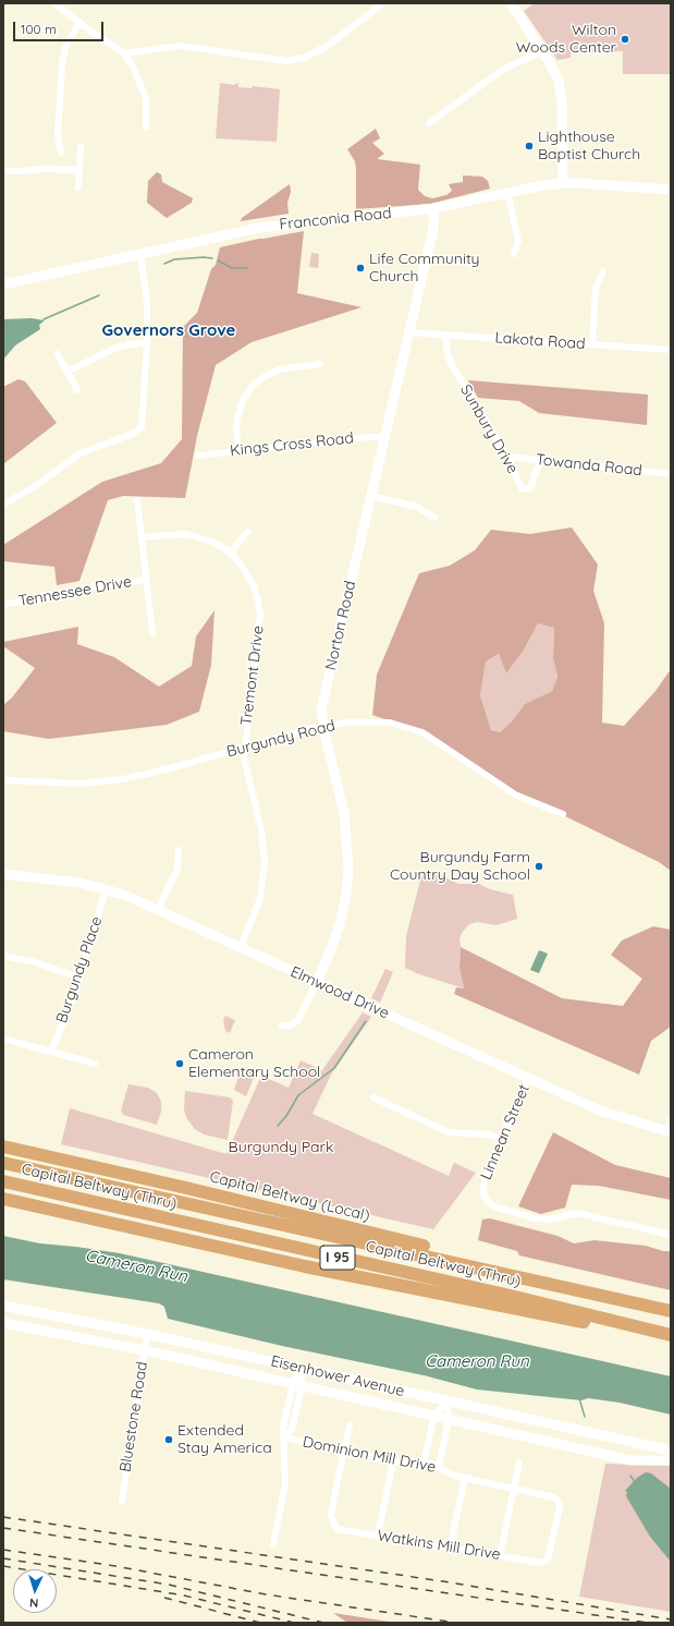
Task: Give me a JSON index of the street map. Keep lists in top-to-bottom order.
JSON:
{
  "streets": {
    "highway": ["Capital Beltway (Thru)", "Capital Beltway (Local)", "I 95"],
    "main road": [
      "Franconia Road",
      "Norton Road",
      "Elmwood Drive",
      "Eisenhower Avenue"
    ],
    "street": [
      "Lakota Road",
      "Sunbury Drive",
      "Kings Cross Road",
      "Towanda Road",
      "Tennessee Drive",
      "Tremont Drive",
      "Burgundy Road",
      "Burgundy Place",
      "Linnean Street",
      "Bluestone Road",
      "Dominion Mill Drive",
      "Watkins Mill Drive"
    ]
  },
  "crossings": [
    ["Franconia Road", "Norton Road"],
    ["Lakota Road", "Sunbury Drive"],
    ["Lakota Road", "Norton Road"],
    ["Sunbury Drive", "Towanda Road"],
    ["Kings Cross Road", "Norton Road"],
    ["Norton Road", "Burgundy Road"],
    ["Norton Road", "Elmwood Drive"],
    ["Tremont Drive", "Burgundy Road"],
    ["Tremont Drive", "Elmwood Drive"],
    ["Burgundy Place", "Elmwood Drive"],
    ["Elmwood Drive", "Linnean Street"],
    ["Capital Beltway (Thru)", "Capital Beltway (Local)"],
    ["Capital Beltway (Thru)", "I 95"],
    ["Capital Beltway (Local)", "I 95"],
    ["Eisenhower Avenue", "Bluestone Road"],
    ["Dominion Mill Drive", "Watkins Mill Drive"]
  ],
  "districts": ["Governors Grove"],
  "water": ["Cameron Run"],
  "parks": ["Burgundy Park"],
  "places": [
    "Wilton Woods Center",
    "Lighthouse Baptist Church",
    "Life Community Church",
    "Burgundy Farm Country Day School",
    "Cameron Elementary School",
    "Extended Stay America"
  ],
  "scale_bar": "100 m",
  "north": "bottom"
}
